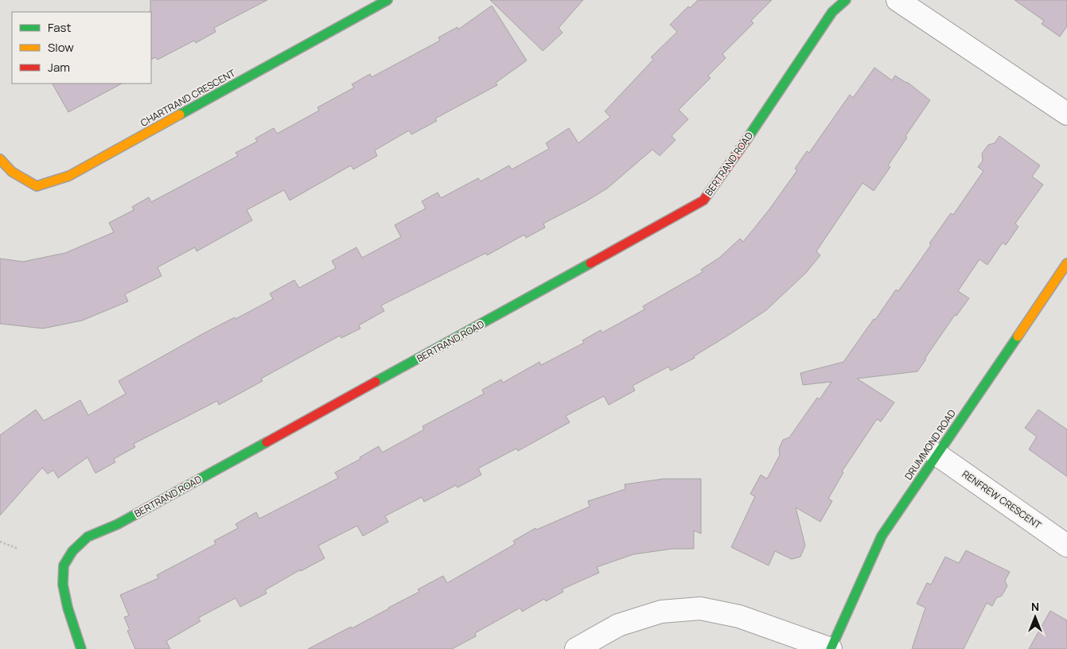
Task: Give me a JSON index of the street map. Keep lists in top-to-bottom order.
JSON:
{
  "streets": {
    "street": [
      "CHARTRAND CRESCENT",
      "BERTRAND ROAD",
      "DRUMMOND ROAD",
      "RENFREW CRESCENT"
    ]
  },
  "crossings": [
    ["DRUMMOND ROAD", "RENFREW CRESCENT"]
  ],
  "legend": ["Fast", "Slow", "Jam"],
  "north": "top"
}
